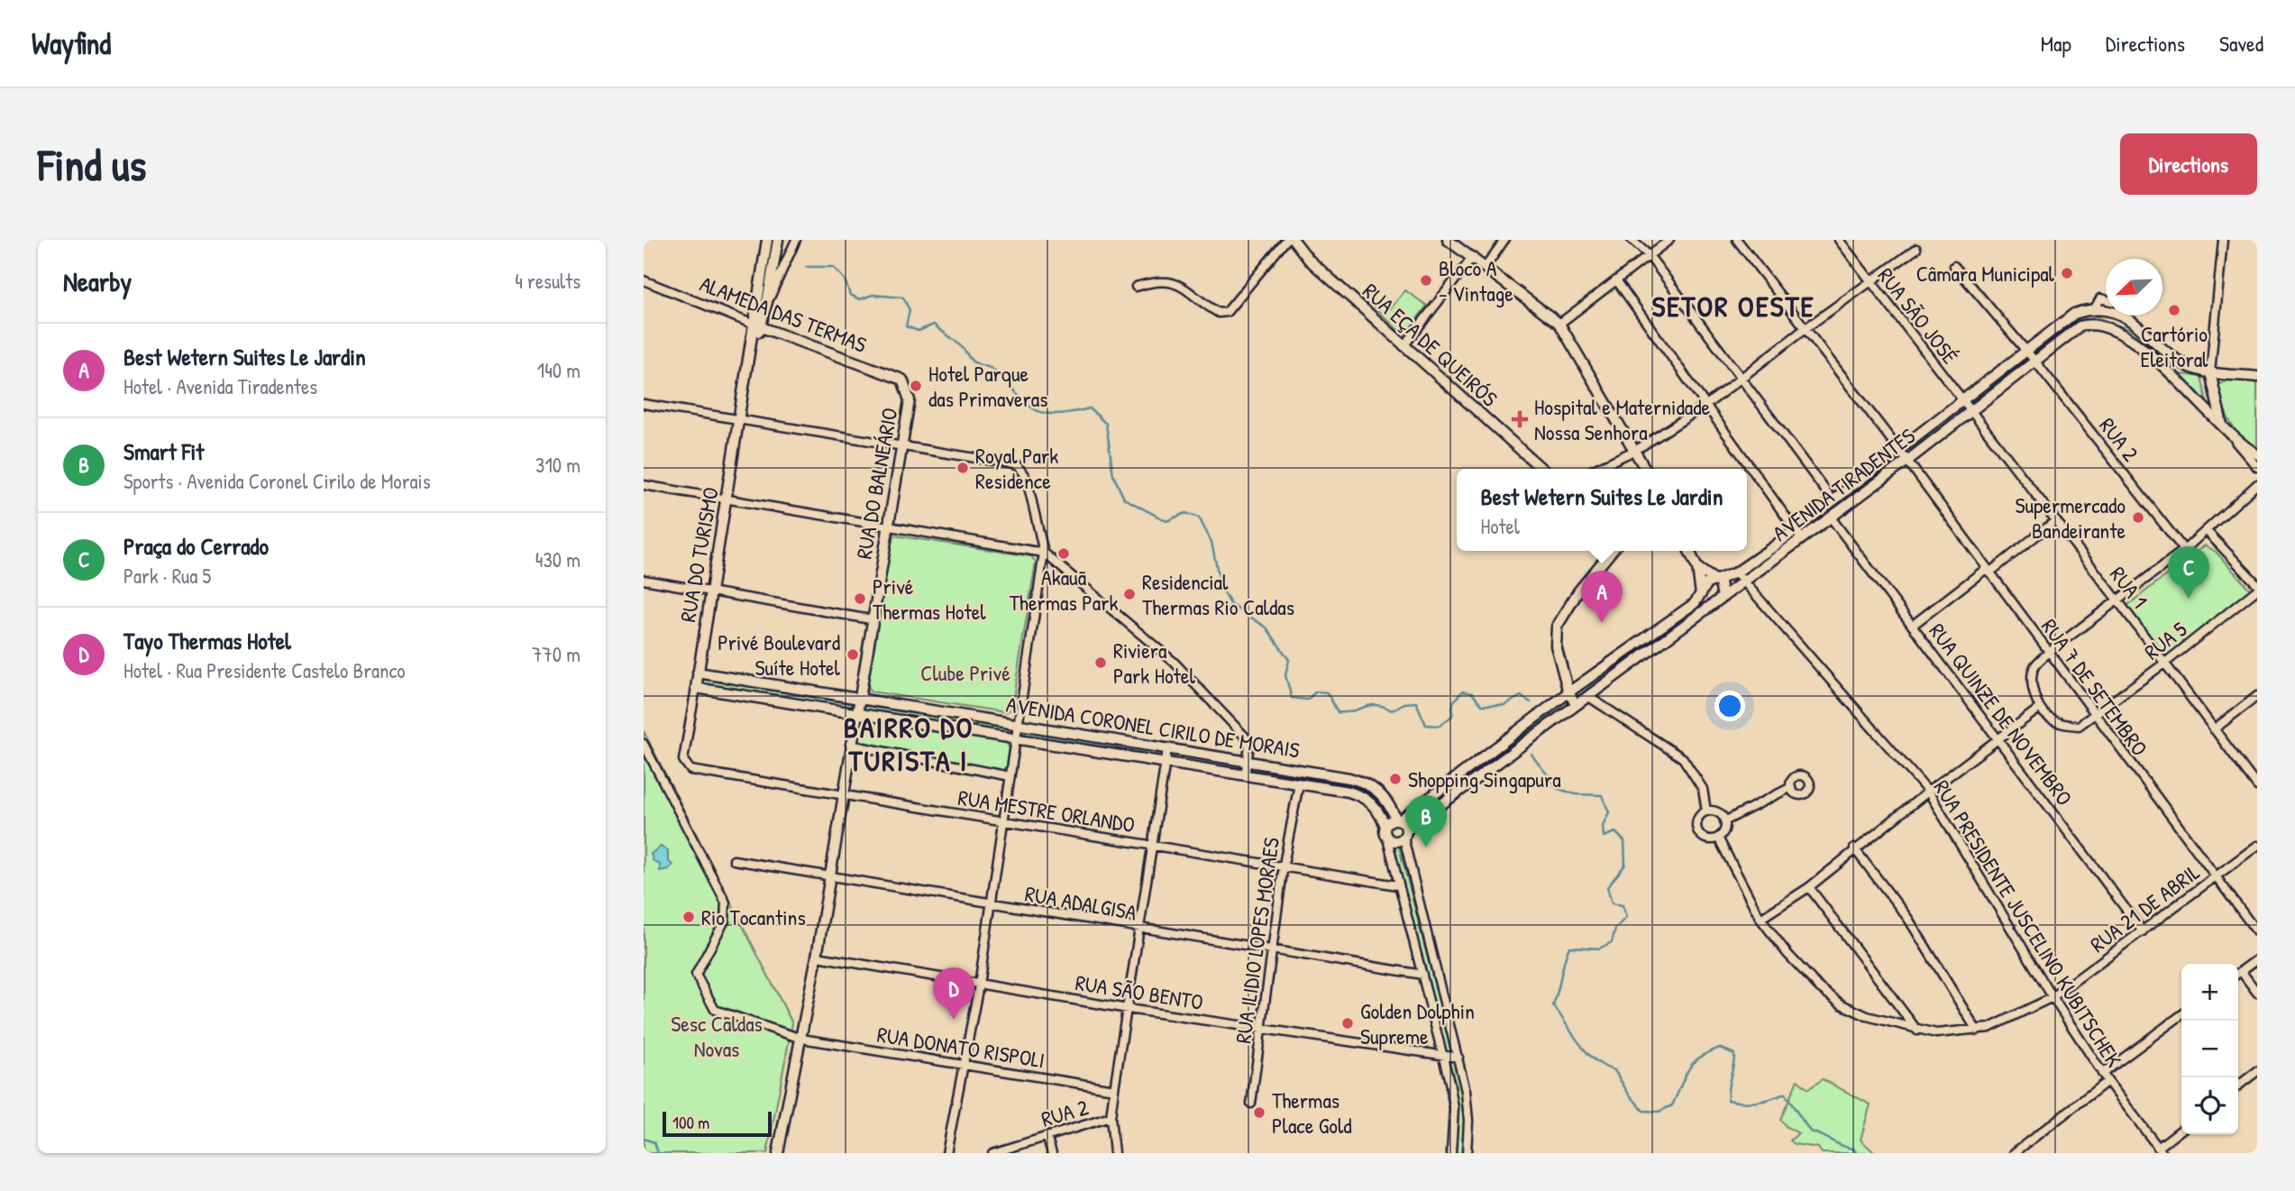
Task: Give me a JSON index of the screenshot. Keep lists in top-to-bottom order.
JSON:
{
  "streets": {
    "main road": [
      "ALAMEDA DAS TERMAS",
      "RUA EÇA DE QUEIRÓS",
      "RUA DO BALNEÁRIO",
      "AVENIDA TIRADENTES",
      "RUA DO TURISMO",
      "AVENIDA CORONEL CIRILO DE MORAIS"
    ],
    "street": [
      "RUA SÃO JOSÉ",
      "RUA 2",
      "RUA 1",
      "RUA 5",
      "RUA 7 DE SETEMBRO",
      "RUA QUINZE DE NOVEMBRO",
      "RUA MESTRE ORLANDO",
      "RUA ADALGISA",
      "RUA 21 DE ABRIL",
      "RUA PRESIDENTE JUSCELINO KUBITSCHEK",
      "RUA ILIDIO LOPES MORAES",
      "RUA SÃO BENTO",
      "RUA DONATO RISPOLI"
    ]
  },
  "crossings": [
    ["ALAMEDA DAS TERMAS", "RUA DO BALNEÁRIO"],
    ["ALAMEDA DAS TERMAS", "RUA DO TURISMO"],
    ["RUA SÃO JOSÉ", "AVENIDA TIRADENTES"],
    ["RUA SÃO JOSÉ", "RUA 1"],
    ["RUA 2", "AVENIDA TIRADENTES"],
    ["RUA DO BALNEÁRIO", "AVENIDA CORONEL CIRILO DE MORAIS"],
    ["RUA DO BALNEÁRIO", "RUA MESTRE ORLANDO"],
    ["RUA DO BALNEÁRIO", "RUA ADALGISA"],
    ["RUA DO BALNEÁRIO", "RUA SÃO BENTO"],
    ["RUA DO BALNEÁRIO", "RUA DONATO RISPOLI"],
    ["AVENIDA TIRADENTES", "RUA 1"],
    ["AVENIDA TIRADENTES", "RUA 7 DE SETEMBRO"],
    ["AVENIDA TIRADENTES", "RUA QUINZE DE NOVEMBRO"],
    ["AVENIDA TIRADENTES", "RUA PRESIDENTE JUSCELINO KUBITSCHEK"],
    ["RUA DO TURISMO", "AVENIDA CORONEL CIRILO DE MORAIS"],
    ["RUA DO TURISMO", "RUA MESTRE ORLANDO"],
    ["RUA 1", "RUA 5"],
    ["RUA 5", "RUA 7 DE SETEMBRO"],
    ["RUA 7 DE SETEMBRO", "RUA 21 DE ABRIL"],
    ["RUA QUINZE DE NOVEMBRO", "RUA 21 DE ABRIL"],
    ["AVENIDA CORONEL CIRILO DE MORAIS", "RUA ILIDIO LOPES MORAES"],
    ["RUA MESTRE ORLANDO", "RUA ILIDIO LOPES MORAES"],
    ["RUA ADALGISA", "RUA ILIDIO LOPES MORAES"],
    ["RUA 21 DE ABRIL", "RUA PRESIDENTE JUSCELINO KUBITSCHEK"],
    ["RUA ILIDIO LOPES MORAES", "RUA SÃO BENTO"]
  ],
  "districts": ["SETOR OESTE", "BAIRRO DO TURISTA I"],
  "parks": ["Clube Privé", "Sesc Caldas Novas"],
  "places": {
    "other": [
      "Câmara Municipal",
      "Bloco A - Vintage",
      "Cartório Eleitoral",
      "Hotel Parque das Primaveras",
      "Royal Park Residence",
      "Supermercado Bandeirante",
      "Akauã Thermas Park",
      "Residencial Thermas Rio Caldas",
      "Privé Thermas Hotel",
      "Privé Boulevard Suíte Hotel",
      "Riviera Park Hotel",
      "Shopping Singapura",
      "Rio Tocantins",
      "Golden Dolphin Supreme",
      "Thermas Place Gold"
    ],
    "health": ["Hospital e Maternidade Nossa Senhora"]
  },
  "scale_bar": "100 m",
  "north": "bottom left",
  "page": {
    "header": "Wayfind",
    "nav": ["Map", "Directions", "Saved"],
    "buttons": "Directions",
    "title": "Find us",
    "heading": ["Nearby", "4 results"],
    "list": [
      {
        "mark": "A",
        "name": "Best Wetern Suites Le Jardin",
        "note": "Hotel · Avenida Tiradentes",
        "value": "140 m"
      },
      {
        "mark": "B",
        "name": "Smart Fit",
        "note": "Sports · Avenida Coronel Cirilo de Morais",
        "value": "310 m"
      },
      {
        "mark": "C",
        "name": "Praça do Cerrado",
        "note": "Park · Rua 5",
        "value": "430 m"
      },
      {
        "mark": "D",
        "name": "Tayo Thermas Hotel",
        "note": "Hotel · Rua Presidente Castelo Branco",
        "value": "770 m"
      }
    ],
    "popup": ["Best Wetern Suites Le Jardin", "Hotel"],
    "pins": [
      "C",
      "A",
      "B",
      "D"
    ],
    "map_buttons": ["+", "−"],
    "scale": "100 m"
  }
}
